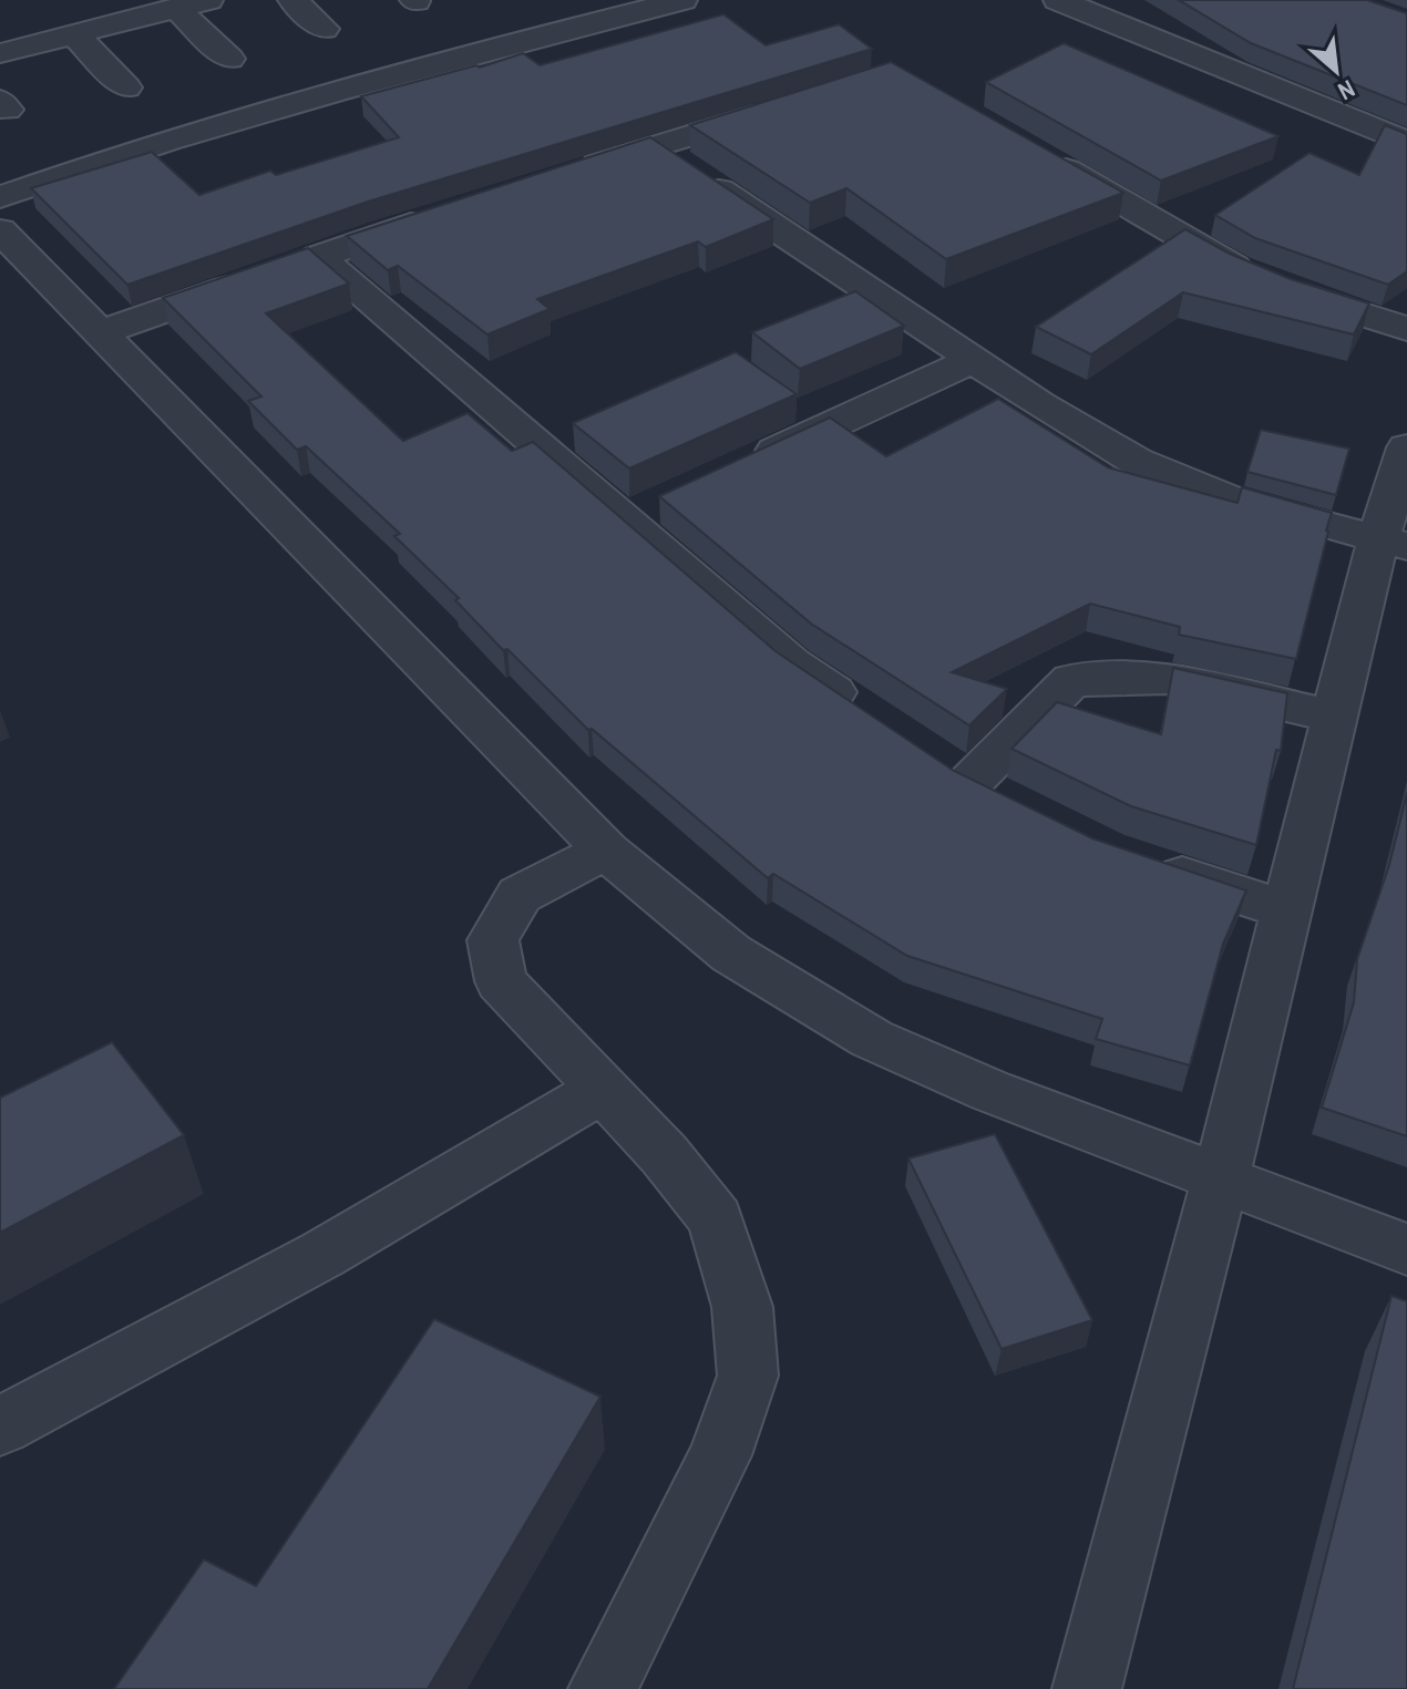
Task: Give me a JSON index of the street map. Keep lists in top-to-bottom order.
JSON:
{
  "north": "bottom right"
}
